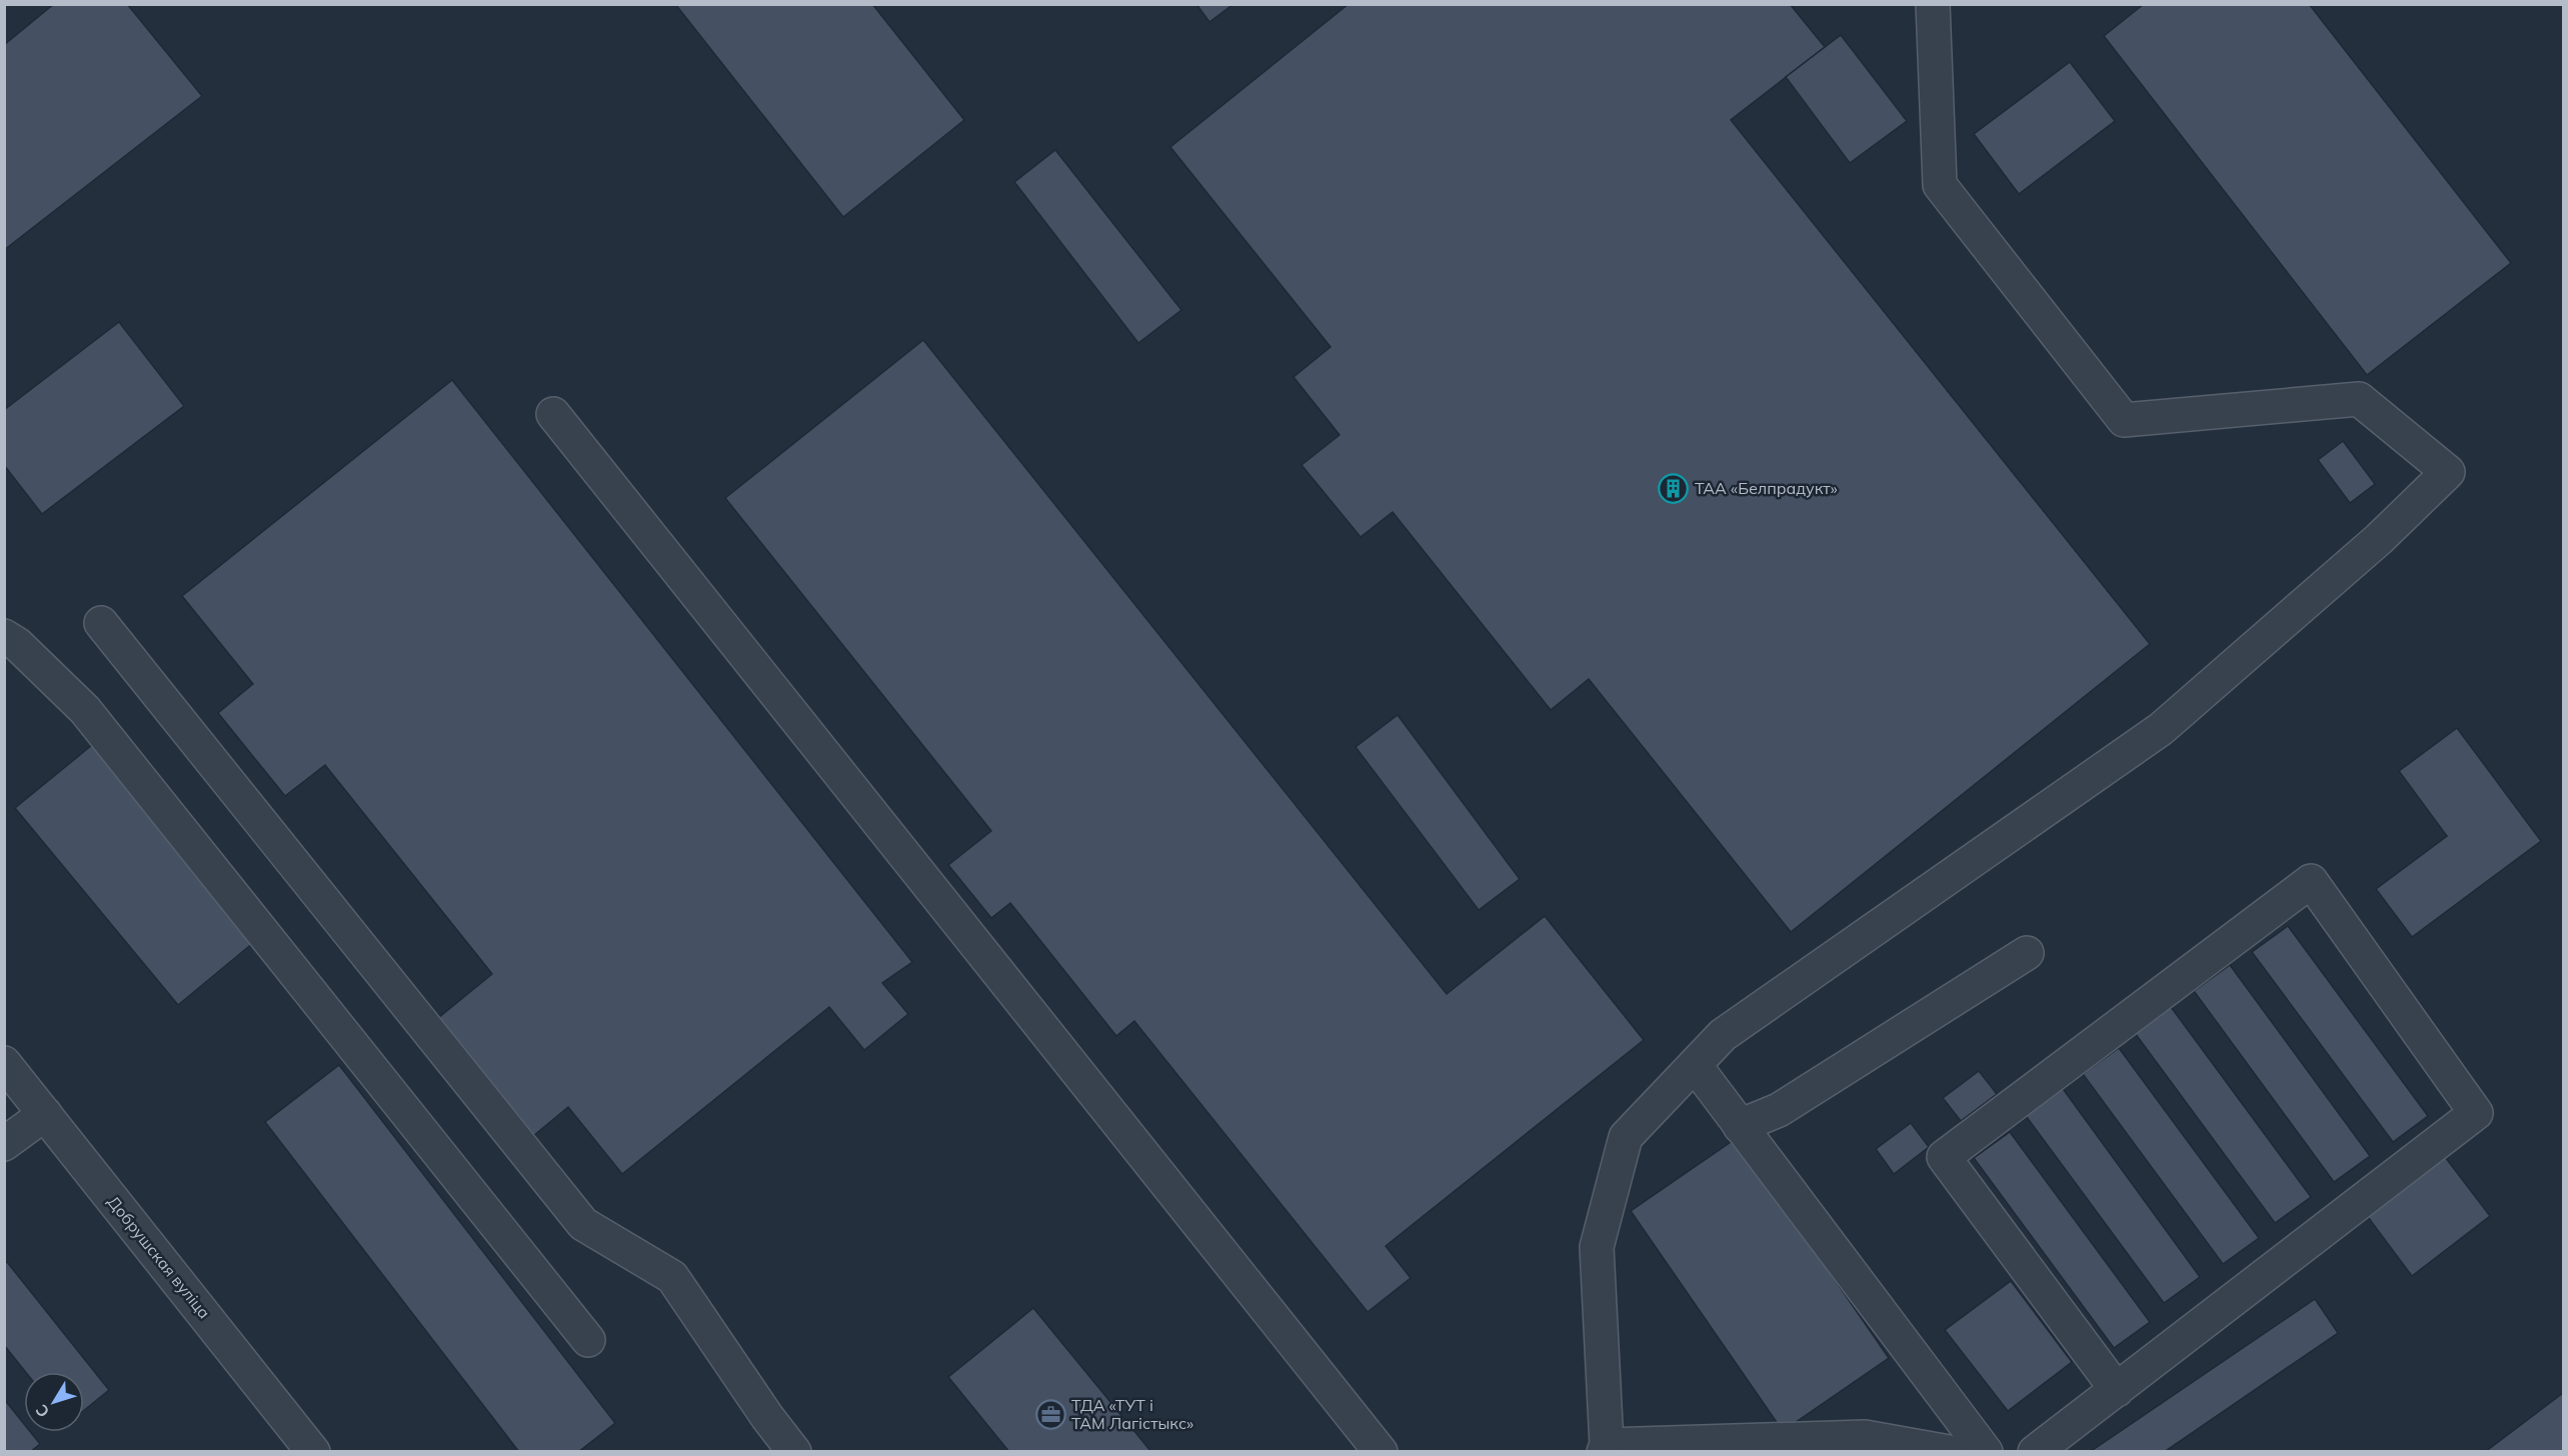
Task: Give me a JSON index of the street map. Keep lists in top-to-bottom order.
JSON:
{
  "streets": {
    "street": ["Добрушская вуліца"]
  },
  "places": {
    "building": ["ТАА «Белпрадукт»"],
    "office": ["ТДА «ТУТ і ТАМ Лагістыкс»"]
  },
  "north": "bottom left"
}
